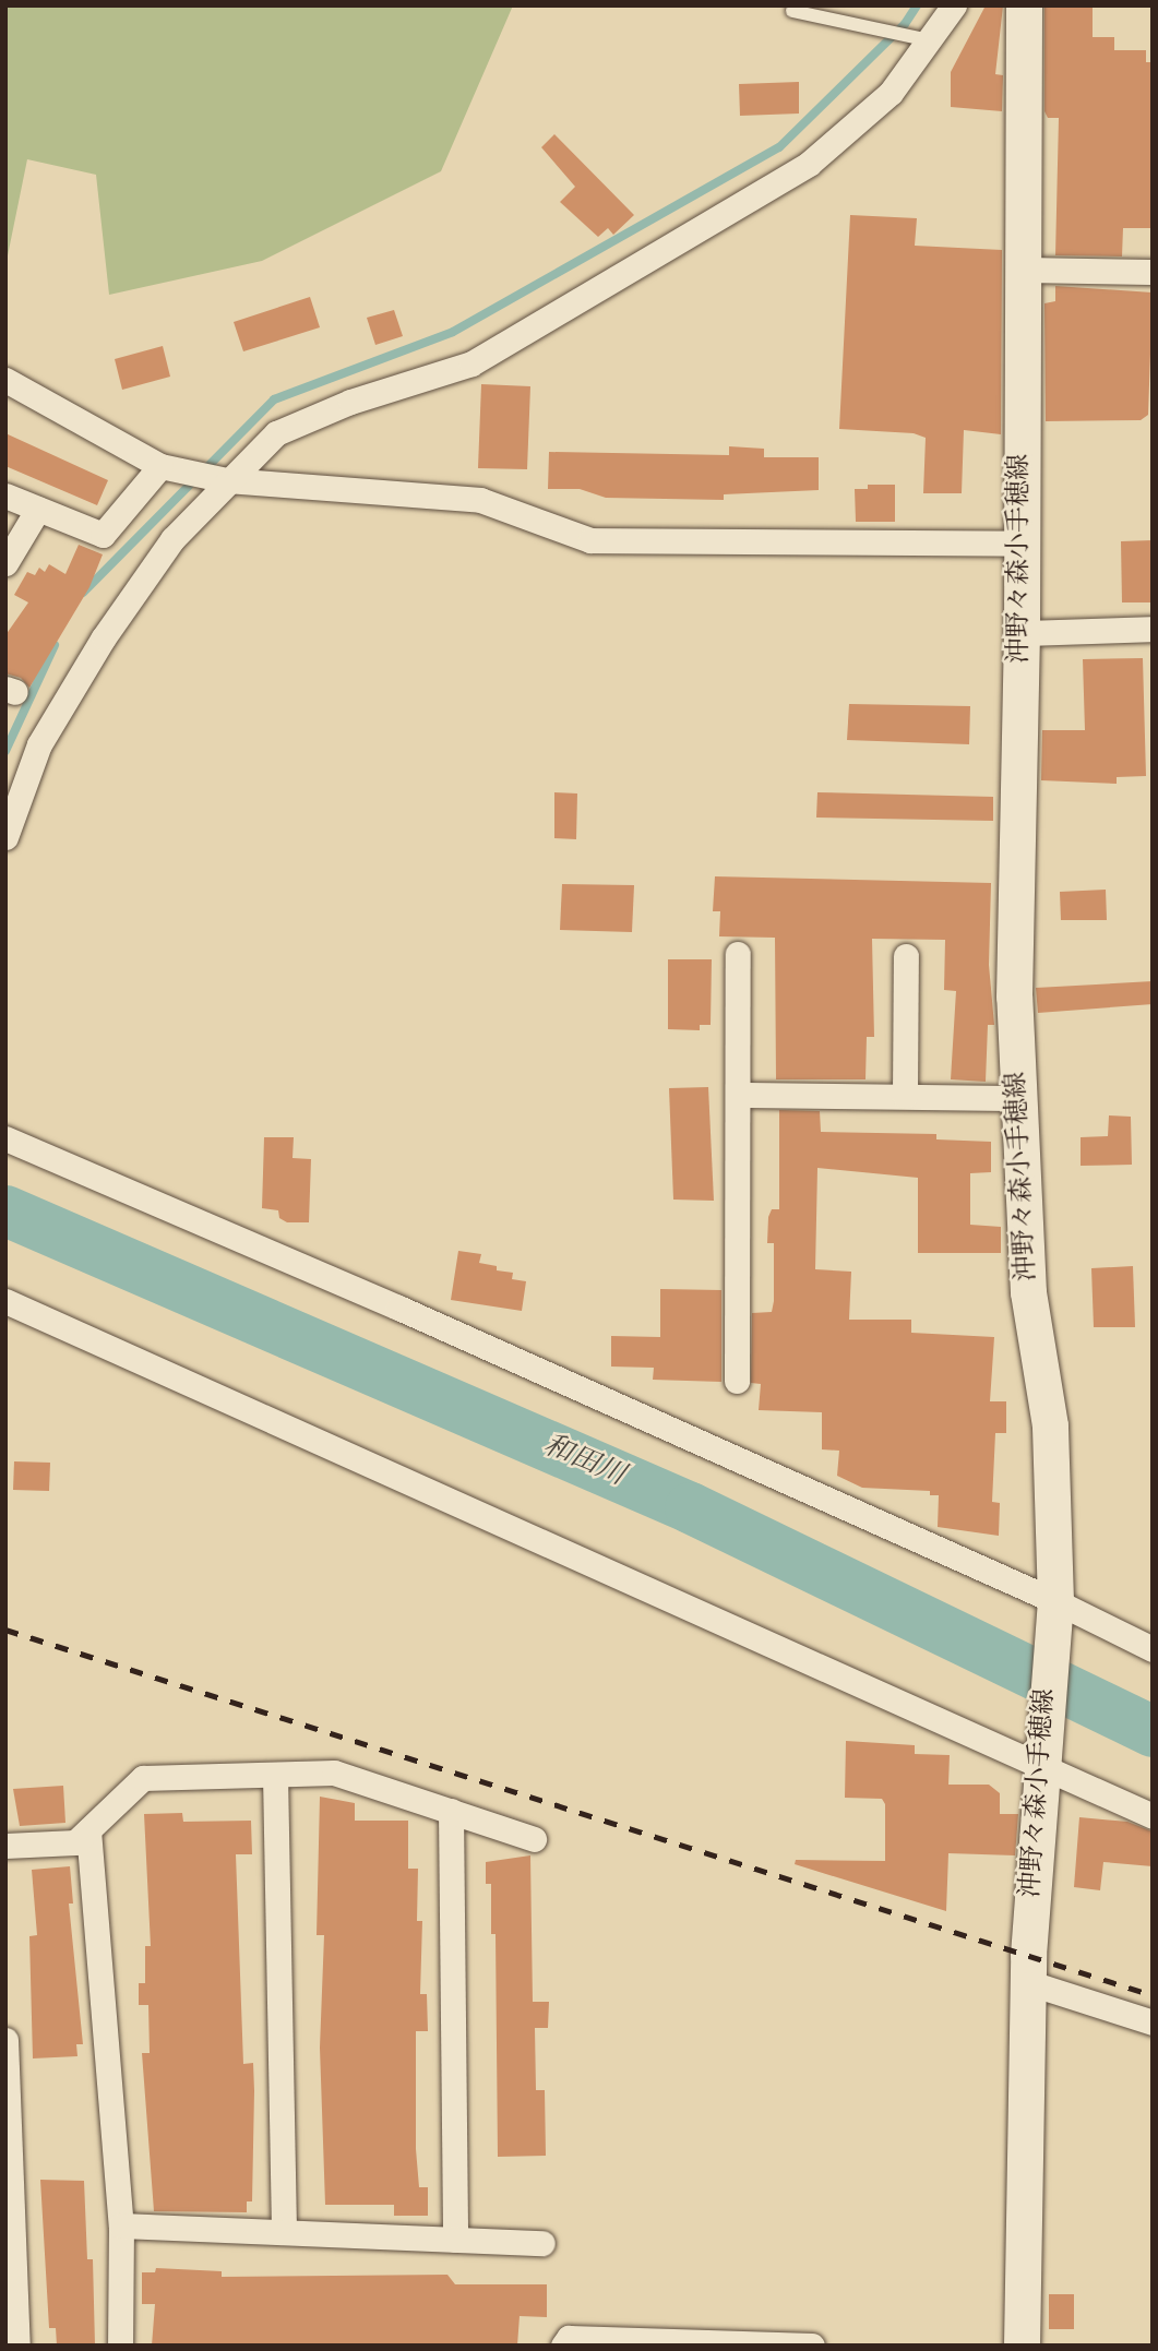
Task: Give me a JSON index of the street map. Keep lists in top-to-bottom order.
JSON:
{
  "streets": {
    "main road": ["沖野々森小手穂線"]
  },
  "water": ["和田川"]
}
